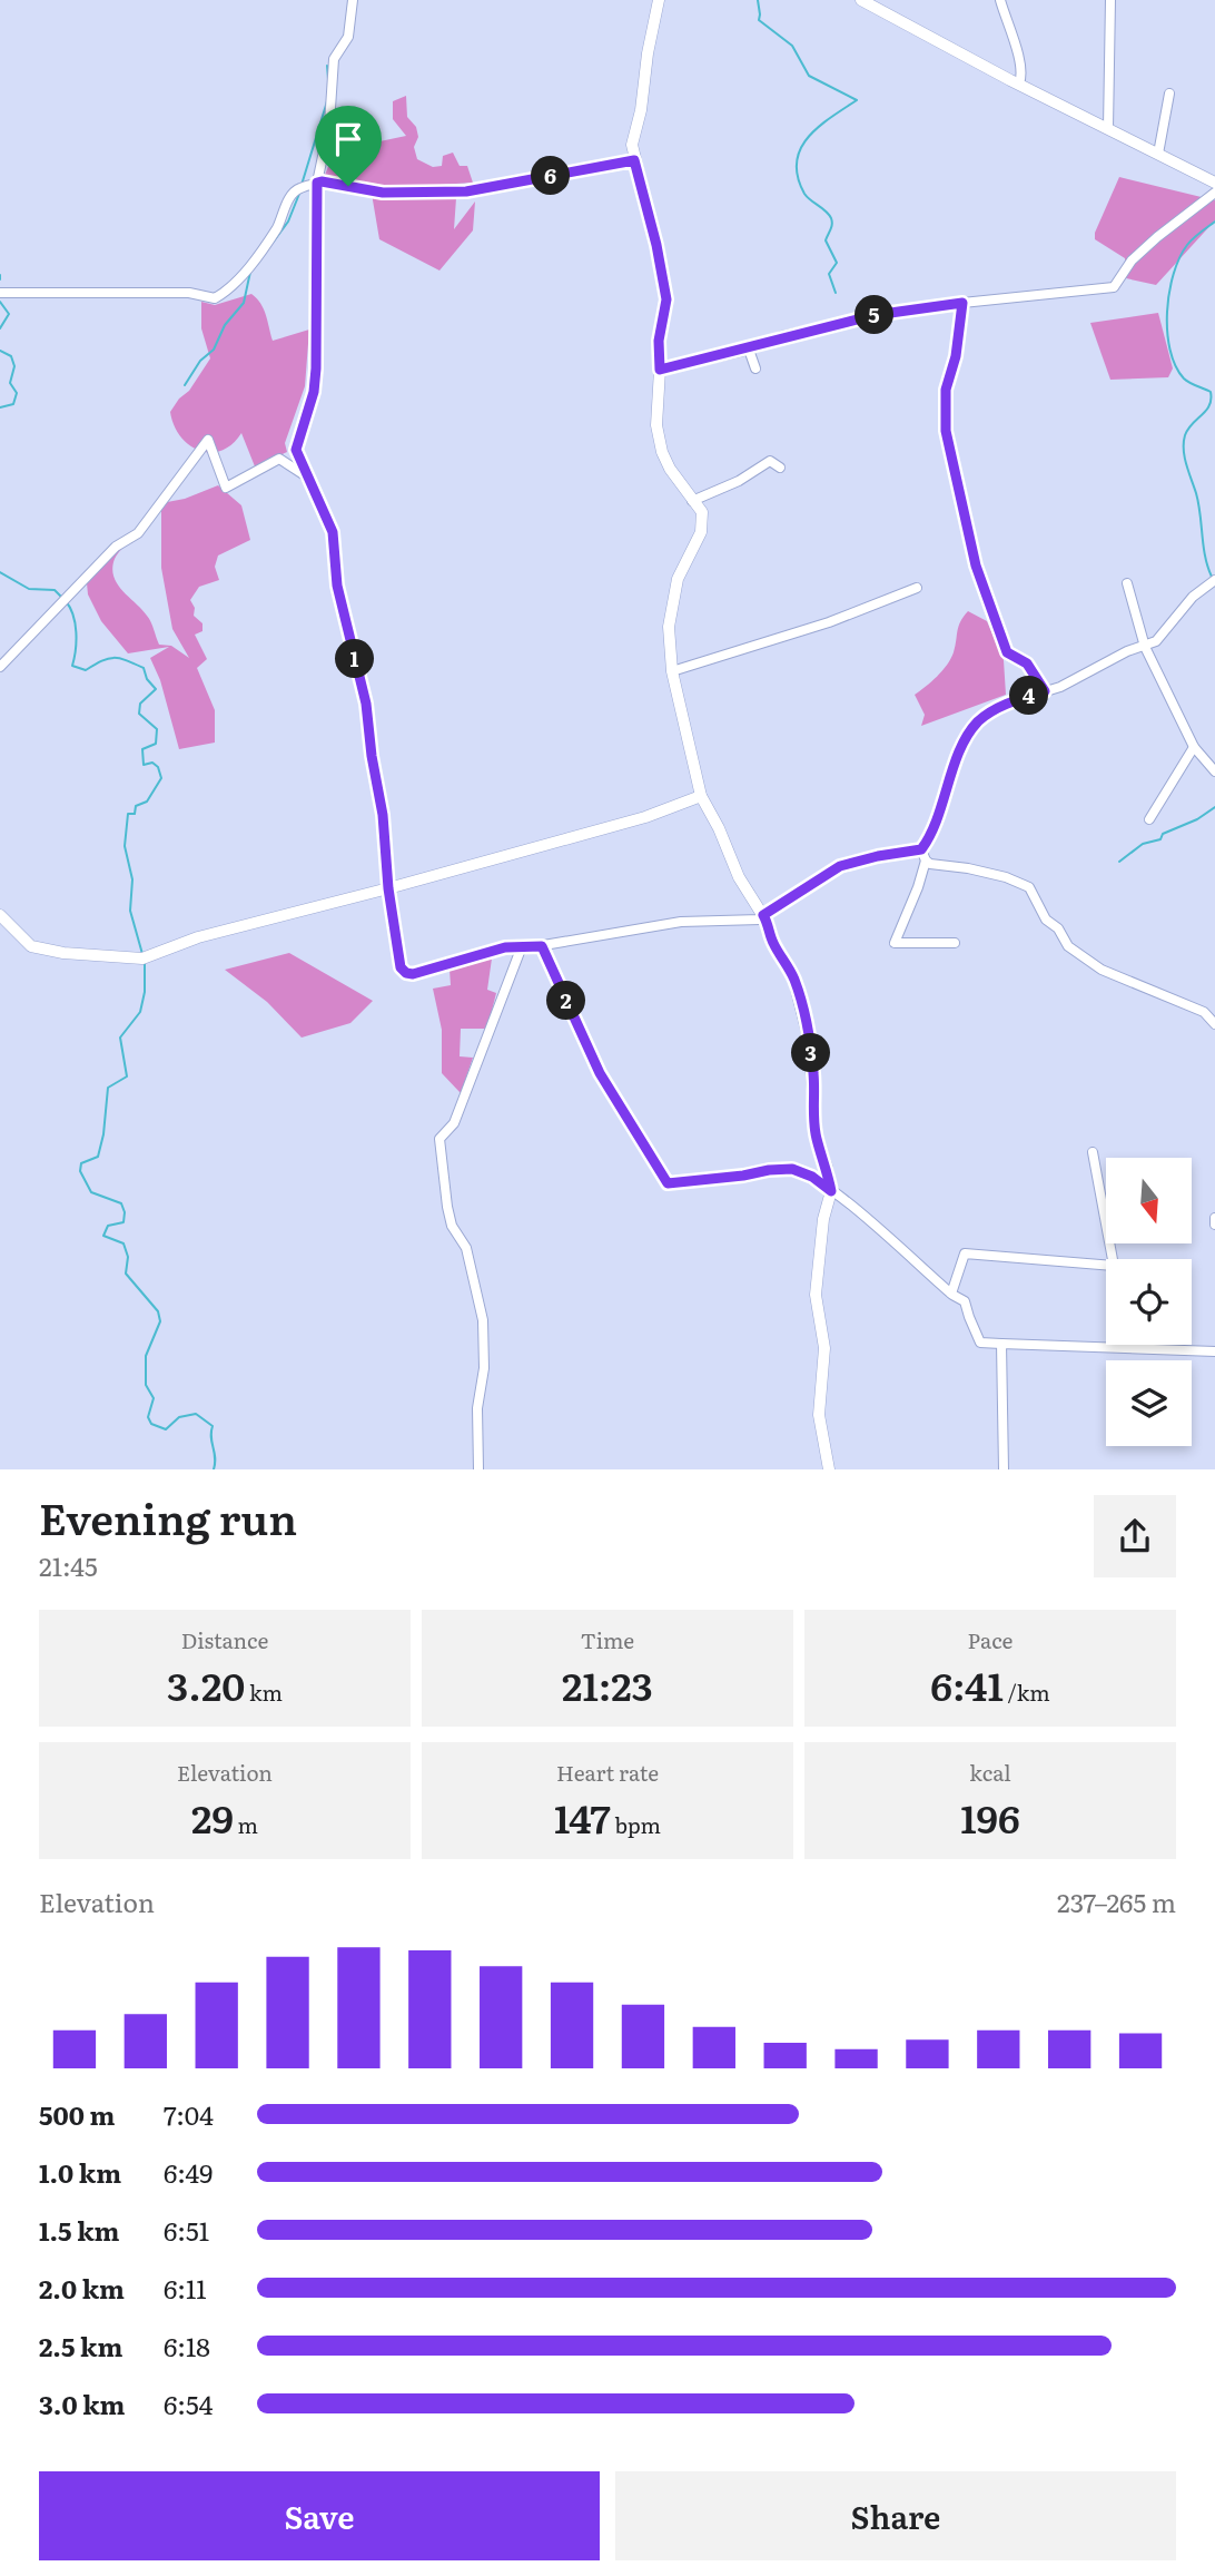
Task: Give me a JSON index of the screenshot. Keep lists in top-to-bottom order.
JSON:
{
  "north": "bottom",
  "page": {
    "pins": [
      "6",
      "5",
      "1",
      "4",
      "2",
      "3"
    ],
    "heading": ["Evening run", "21:45"],
    "stats": [
      ["Distance", "3.20 km"],
      ["Time", "21:23"],
      ["Pace", "6:41 /km"],
      ["Elevation", "29 m"],
      ["Heart rate", "147 bpm"],
      ["kcal", "196"]
    ],
    "chart": ["Elevation", "237–265 m"],
    "list": [
      {
        "name": "500 m",
        "note": "7:04"
      },
      {
        "name": "1.0 km",
        "note": "6:49"
      },
      {
        "name": "1.5 km",
        "note": "6:51"
      },
      {
        "name": "2.0 km",
        "note": "6:11"
      },
      {
        "name": "2.5 km",
        "note": "6:18"
      },
      {
        "name": "3.0 km",
        "note": "6:54"
      }
    ],
    "buttons": ["Save", "Share"]
  }
}
